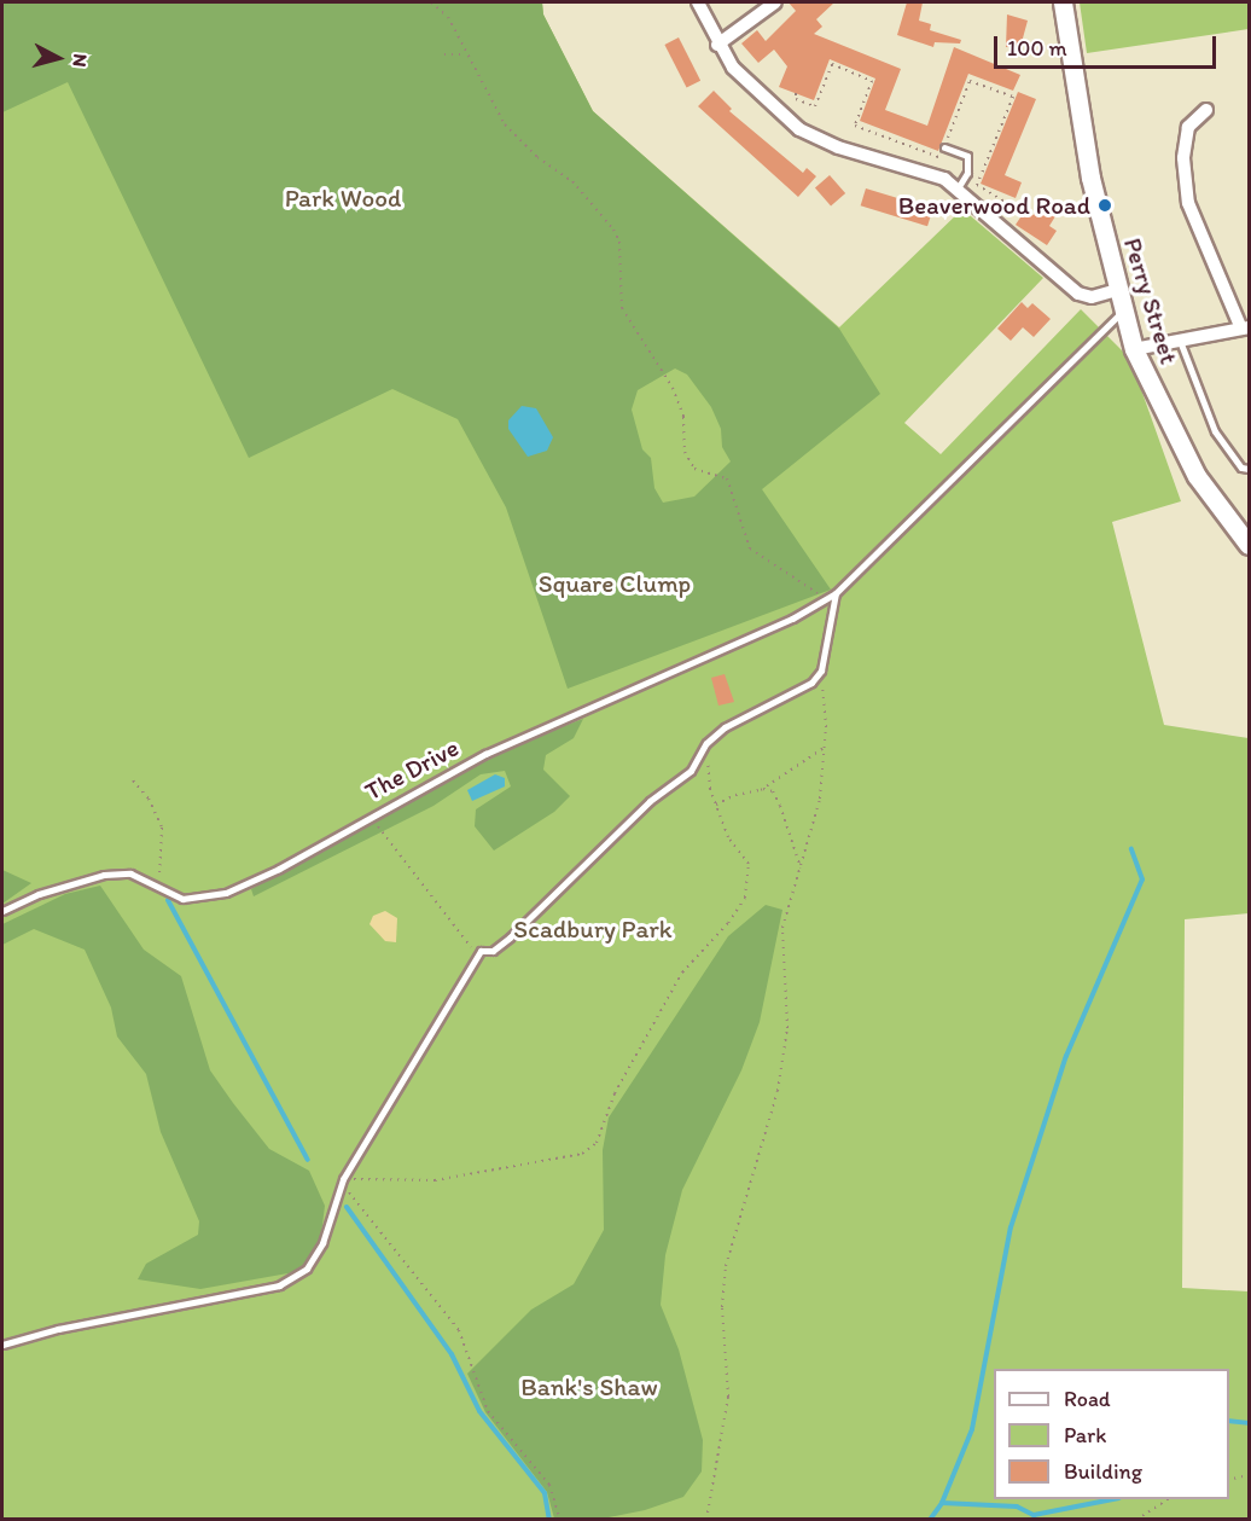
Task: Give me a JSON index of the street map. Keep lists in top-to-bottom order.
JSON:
{
  "streets": {
    "main road": ["Perry Street"],
    "lane": ["The Drive"]
  },
  "crossings": [
    ["Perry Street", "The Drive"]
  ],
  "parks": [
    "Park Wood",
    "Square Clump",
    "Scadbury Park",
    "Bank's Shaw"
  ],
  "places": ["Beaverwood Road"],
  "legend": ["Road", "Park", "Building"],
  "scale_bar": "100 m",
  "north": "right"
}
